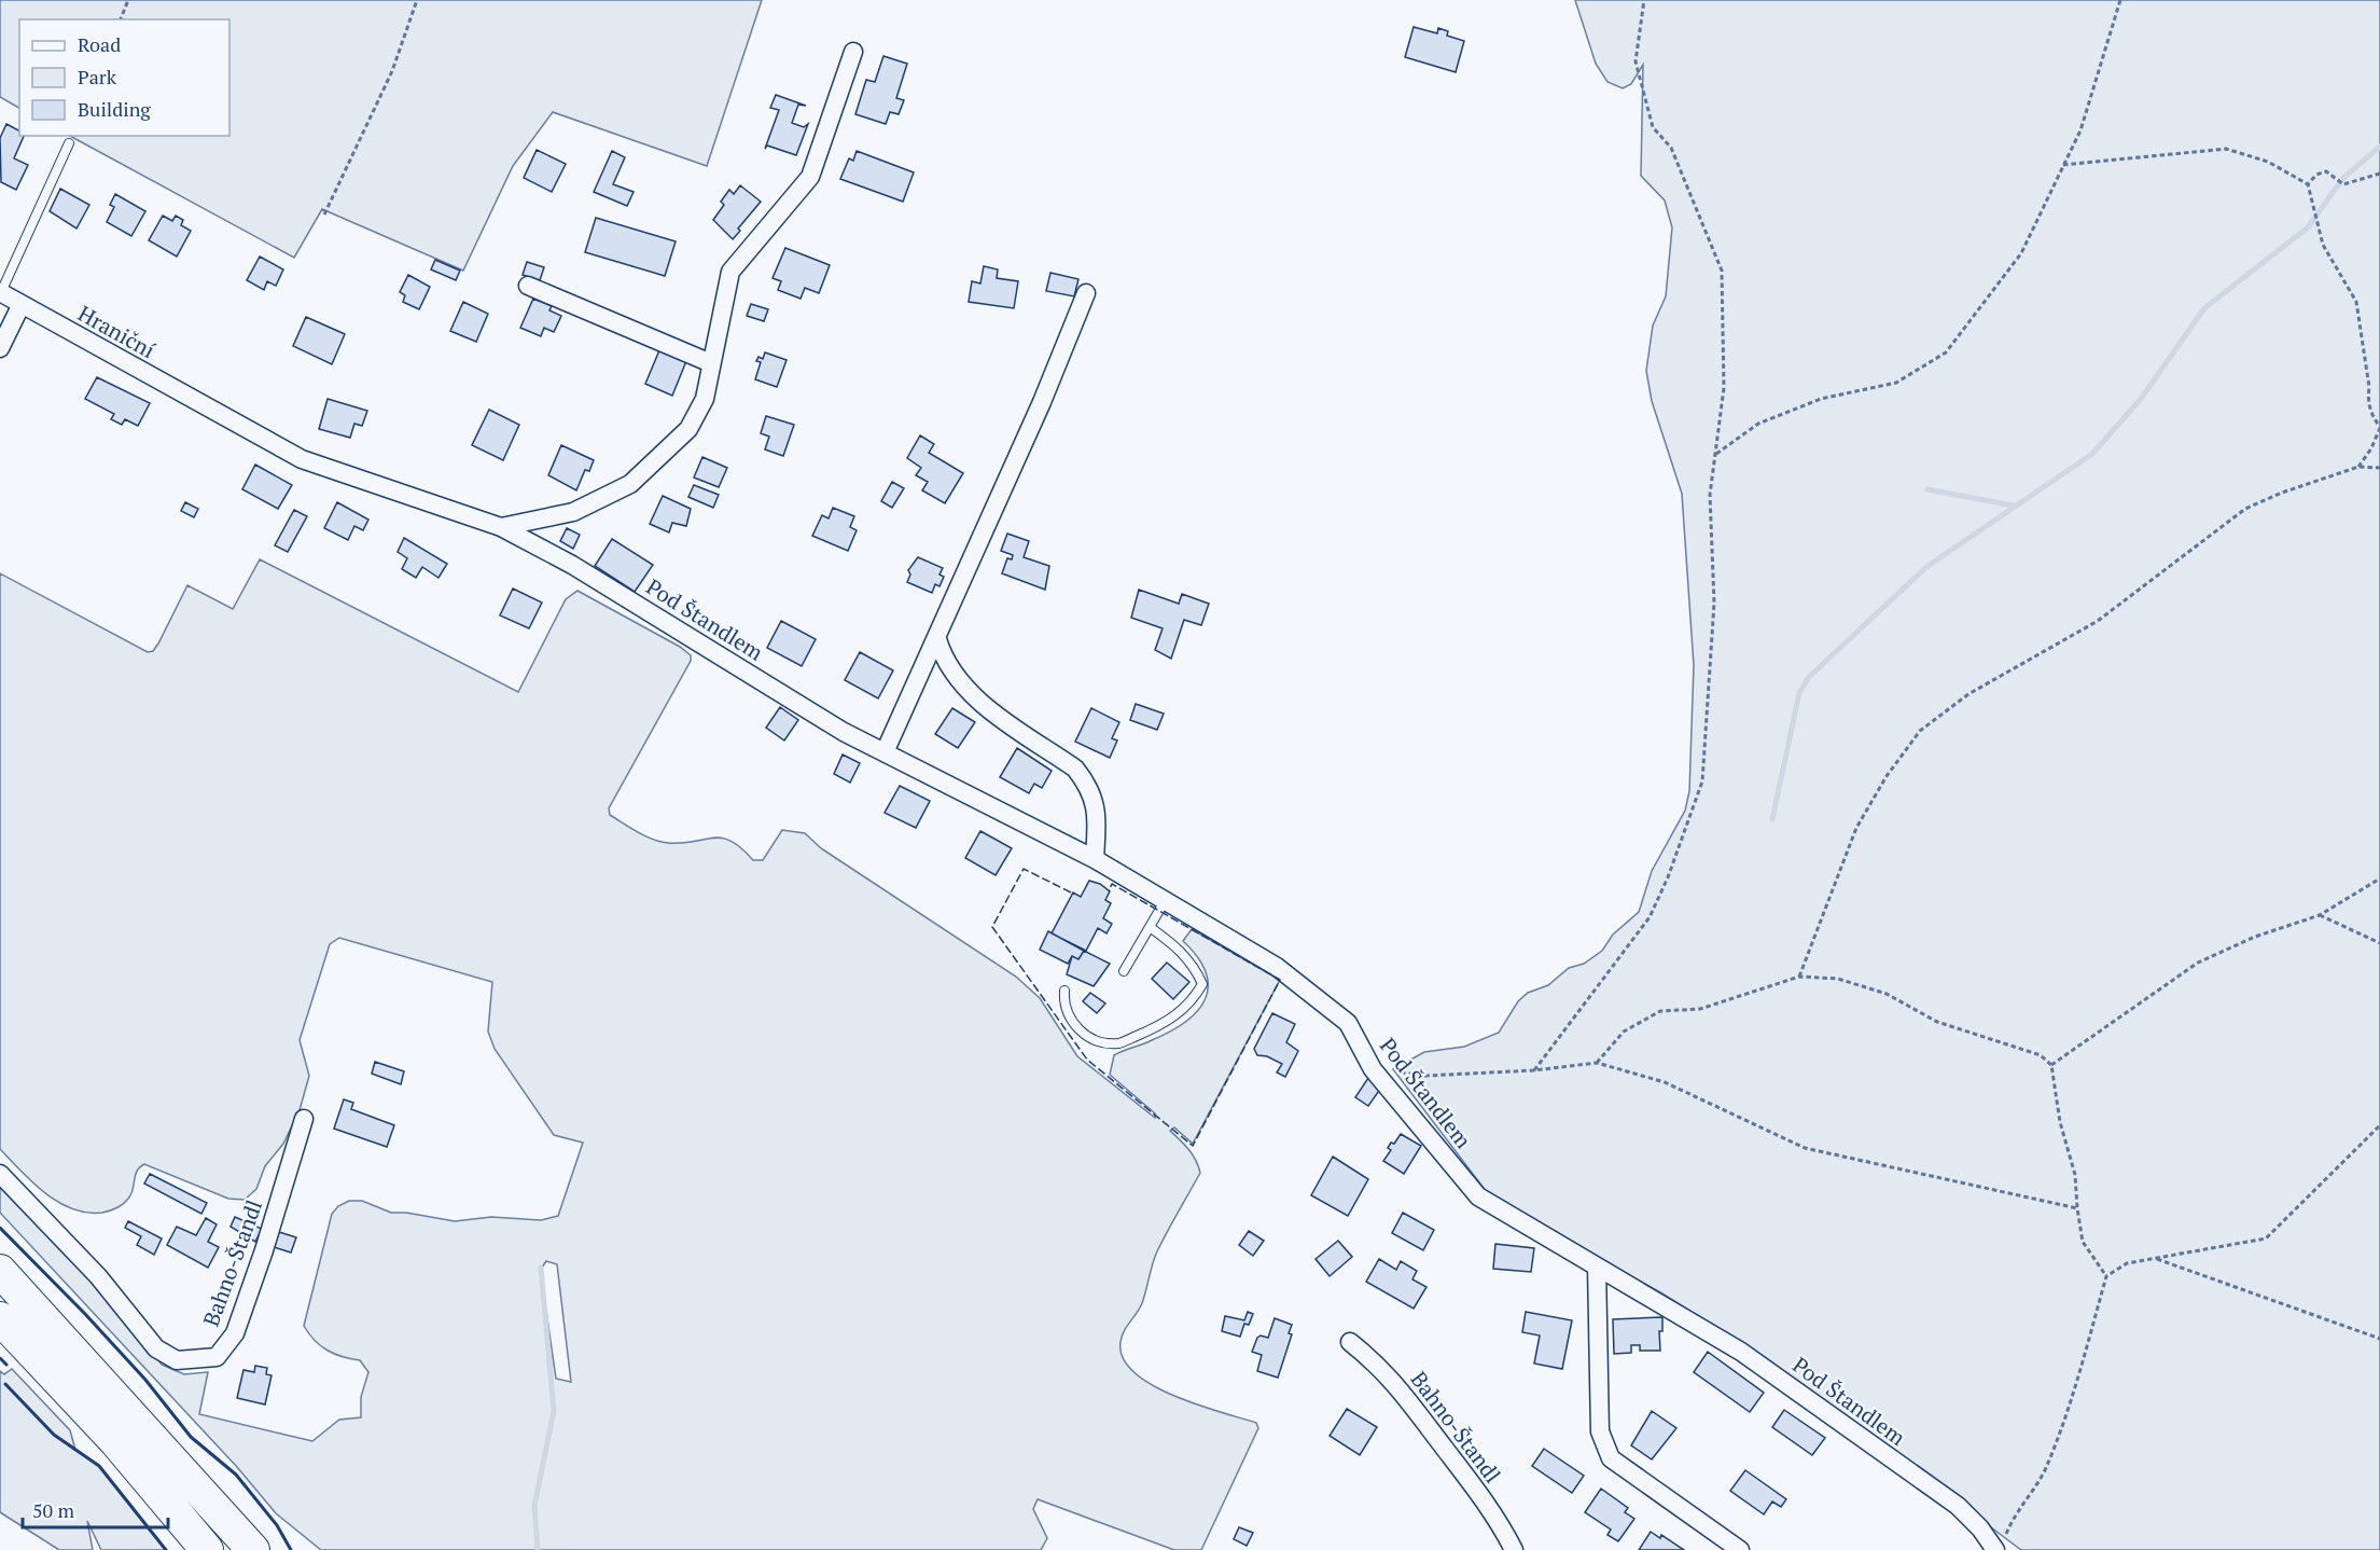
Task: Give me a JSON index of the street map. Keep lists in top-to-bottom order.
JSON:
{
  "streets": {
    "street": ["Hraniční", "Pod Štandlem", "Bahno-Štandl"]
  },
  "crossings": [
    ["Hraniční", "Pod Štandlem"]
  ],
  "legend": ["Road", "Park", "Building"],
  "scale_bar": "50 m"
}
